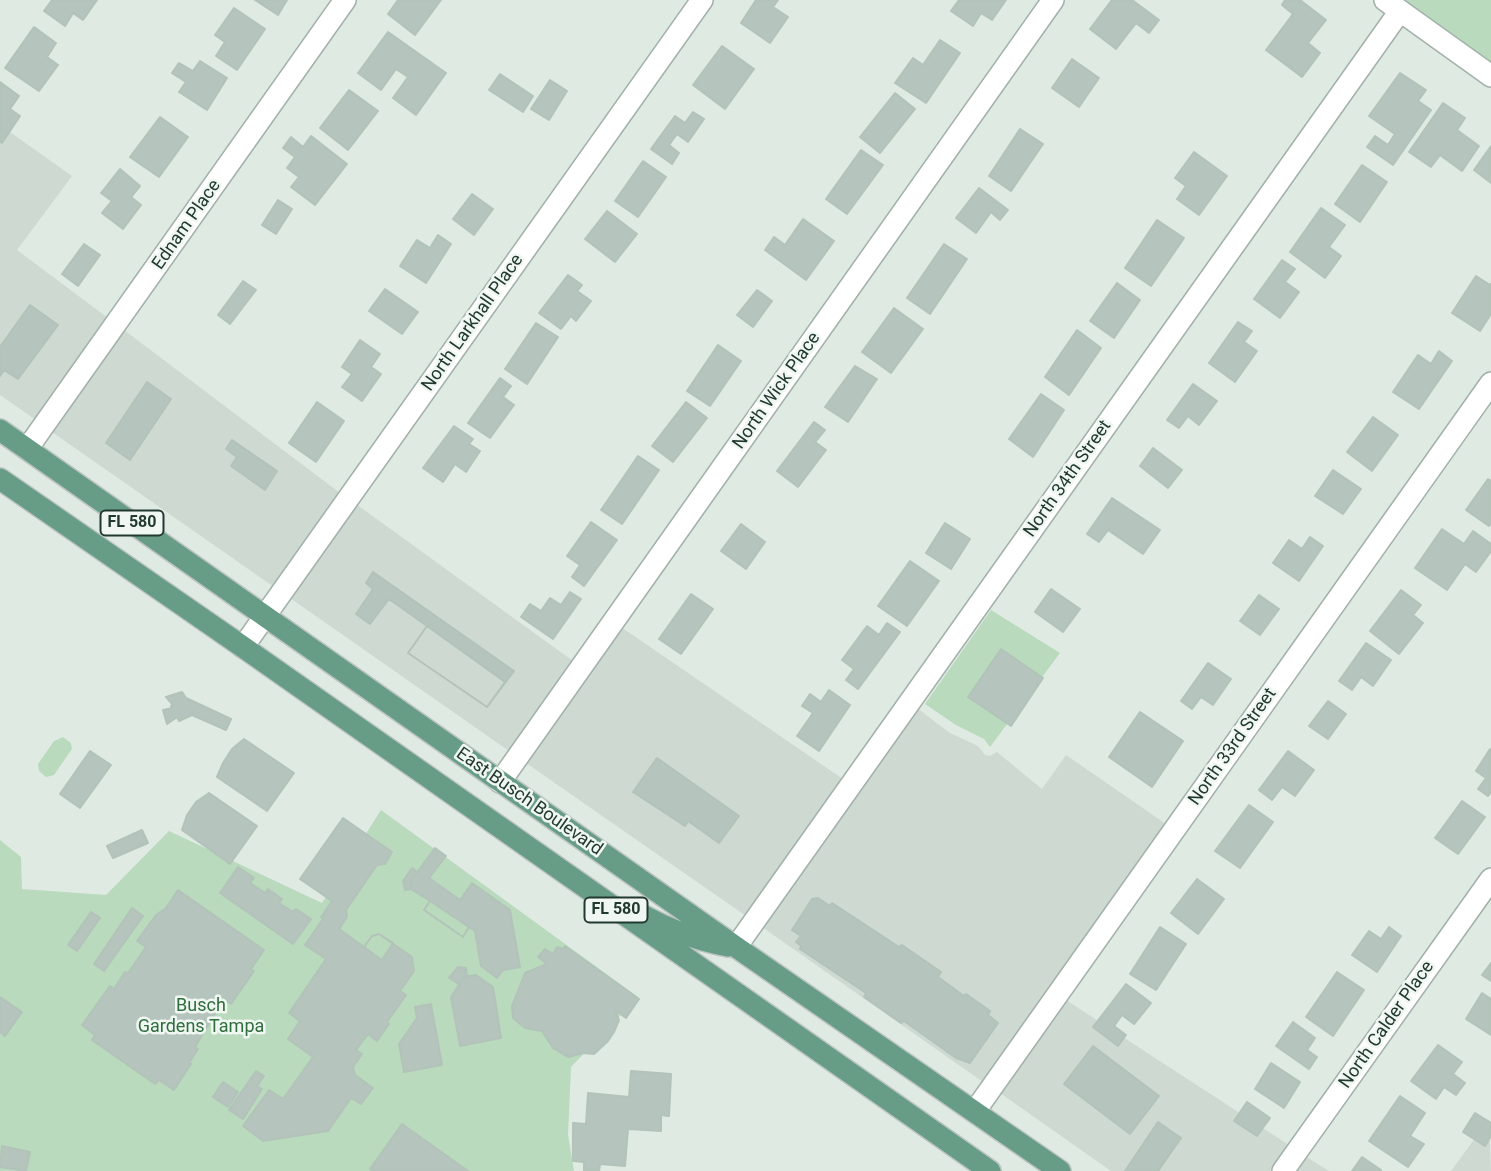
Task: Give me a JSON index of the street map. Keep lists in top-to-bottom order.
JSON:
{
  "streets": {
    "main road": ["FL 580", "East Busch Boulevard"],
    "street": [
      "Ednam Place",
      "North Larkhall Place",
      "North Wick Place",
      "North 34th Street",
      "North 33rd Street",
      "North Calder Place"
    ]
  },
  "crossings": [
    ["Ednam Place", "East Busch Boulevard"],
    ["North Larkhall Place", "FL 580"],
    ["North Larkhall Place", "East Busch Boulevard"],
    ["North Wick Place", "East Busch Boulevard"],
    ["North 34th Street", "East Busch Boulevard"],
    ["North 33rd Street", "East Busch Boulevard"]
  ],
  "parks": ["Busch Gardens Tampa"]
}
